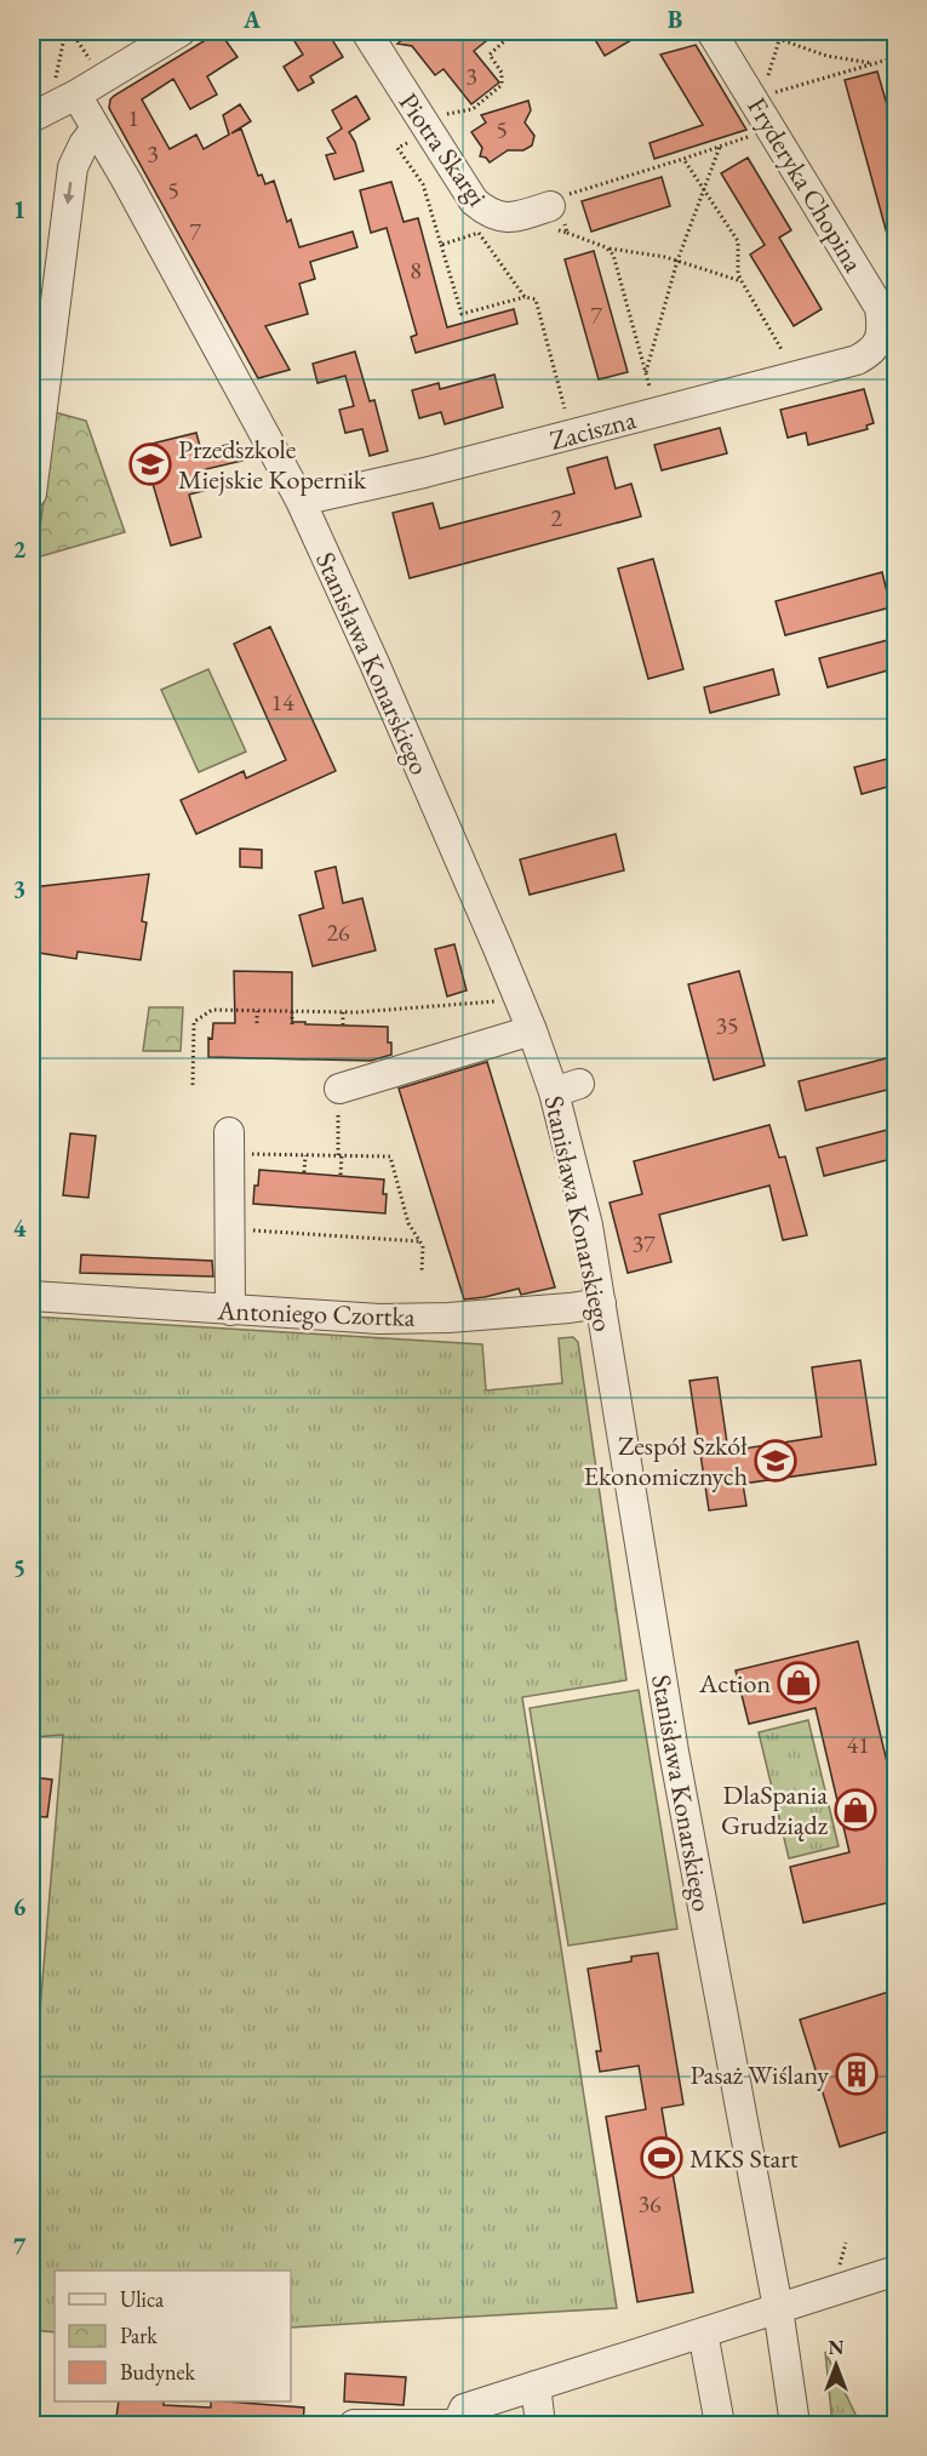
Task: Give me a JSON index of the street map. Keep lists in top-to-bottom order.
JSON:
{
  "streets": {
    "street": [
      "Piotra Skargi",
      "Fryderyka Chopina",
      "Zaciszna",
      "Stanisława Konarskiego",
      "Antoniego Czortka"
    ]
  },
  "crossings": [
    ["Fryderyka Chopina", "Zaciszna"],
    ["Zaciszna", "Stanisława Konarskiego"],
    ["Stanisława Konarskiego", "Antoniego Czortka"]
  ],
  "places": {
    "school or university": ["Przedszkole Miejskie Kopernik", "Zespół Szkół Ekonomicznych"],
    "shop": ["Action", "DlaSpania Grudziądz"],
    "building": ["Pasaż Wiślany"],
    "sports": ["MKS Start"]
  },
  "house_numbers": [
    "3",
    "1",
    "5",
    "3",
    "5",
    "7",
    "8",
    "7",
    "2",
    "14",
    "26",
    "35",
    "37",
    "41",
    "36"
  ],
  "legend": ["Ulica", "Park", "Budynek"],
  "north": "top",
  "grid": {
    "columns": ["A", "B"],
    "rows": [
      "1",
      "2",
      "3",
      "4",
      "5",
      "6",
      "7"
    ]
  }
}
